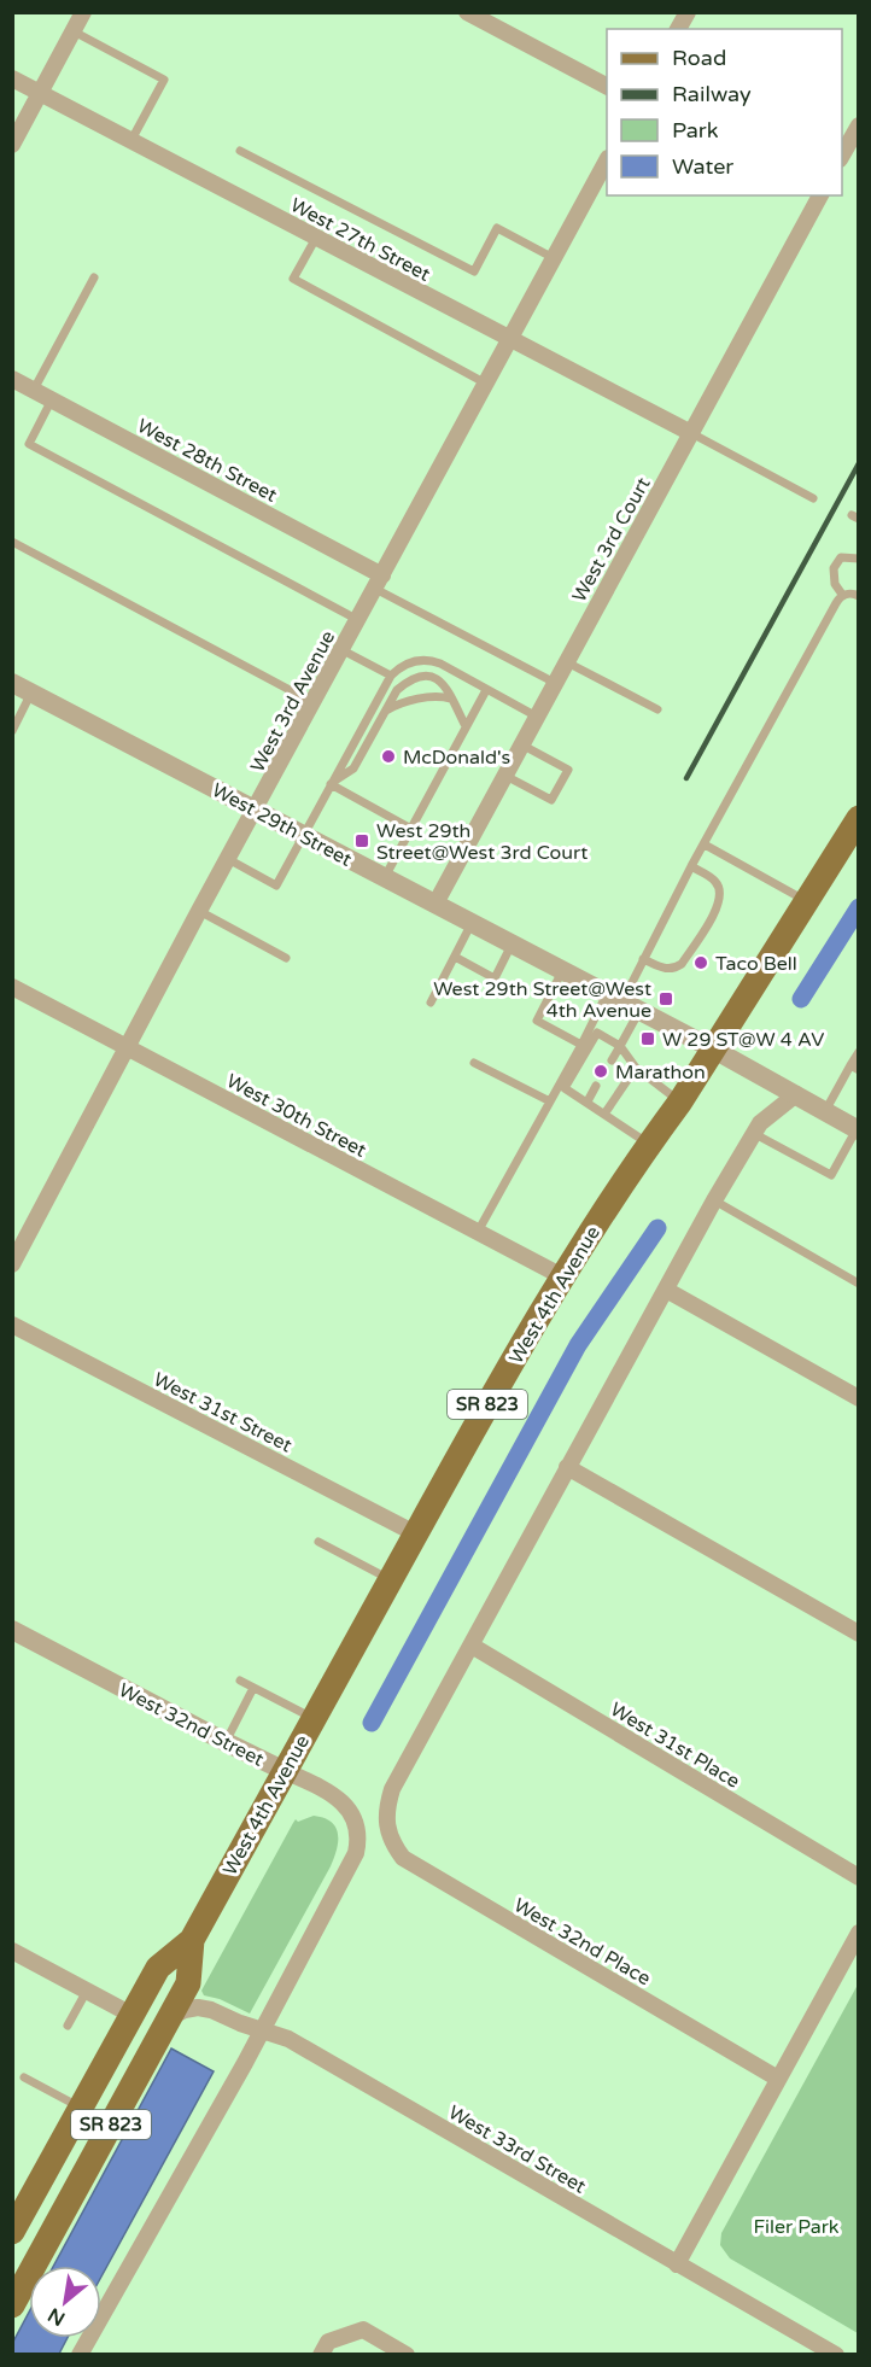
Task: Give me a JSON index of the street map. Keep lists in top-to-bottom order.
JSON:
{
  "streets": {
    "main road": ["West 4th Avenue", "SR 823"],
    "street": [
      "West 27th Street",
      "West 28th Street",
      "West 3rd Court",
      "West 3rd Avenue",
      "West 29th Street",
      "West 30th Street",
      "West 31st Street",
      "West 32nd Street",
      "West 31st Place",
      "West 32nd Place",
      "West 33rd Street"
    ]
  },
  "crossings": [
    ["West 27th Street", "West 3rd Court"],
    ["West 27th Street", "West 3rd Avenue"],
    ["West 28th Street", "West 3rd Avenue"],
    ["West 3rd Court", "West 29th Street"],
    ["West 3rd Avenue", "West 29th Street"],
    ["West 3rd Avenue", "West 30th Street"],
    ["West 29th Street", "West 4th Avenue"],
    ["West 30th Street", "West 4th Avenue"],
    ["West 4th Avenue", "West 31st Street"],
    ["West 4th Avenue", "West 32nd Street"],
    ["West 4th Avenue", "West 33rd Street"],
    ["West 32nd Street", "West 33rd Street"],
    ["West 31st Place", "West 32nd Place"]
  ],
  "parks": ["Filer Park"],
  "places": {
    "other": ["McDonald's", "Taco Bell", "Marathon"],
    "transit": ["West 29th Street@West 3rd Court", "West 29th Street@West 4th Avenue", "W 29 ST@W 4 AV"]
  },
  "legend": [
    "Road",
    "Railway",
    "Park",
    "Water"
  ],
  "north": "bottom left"
}
